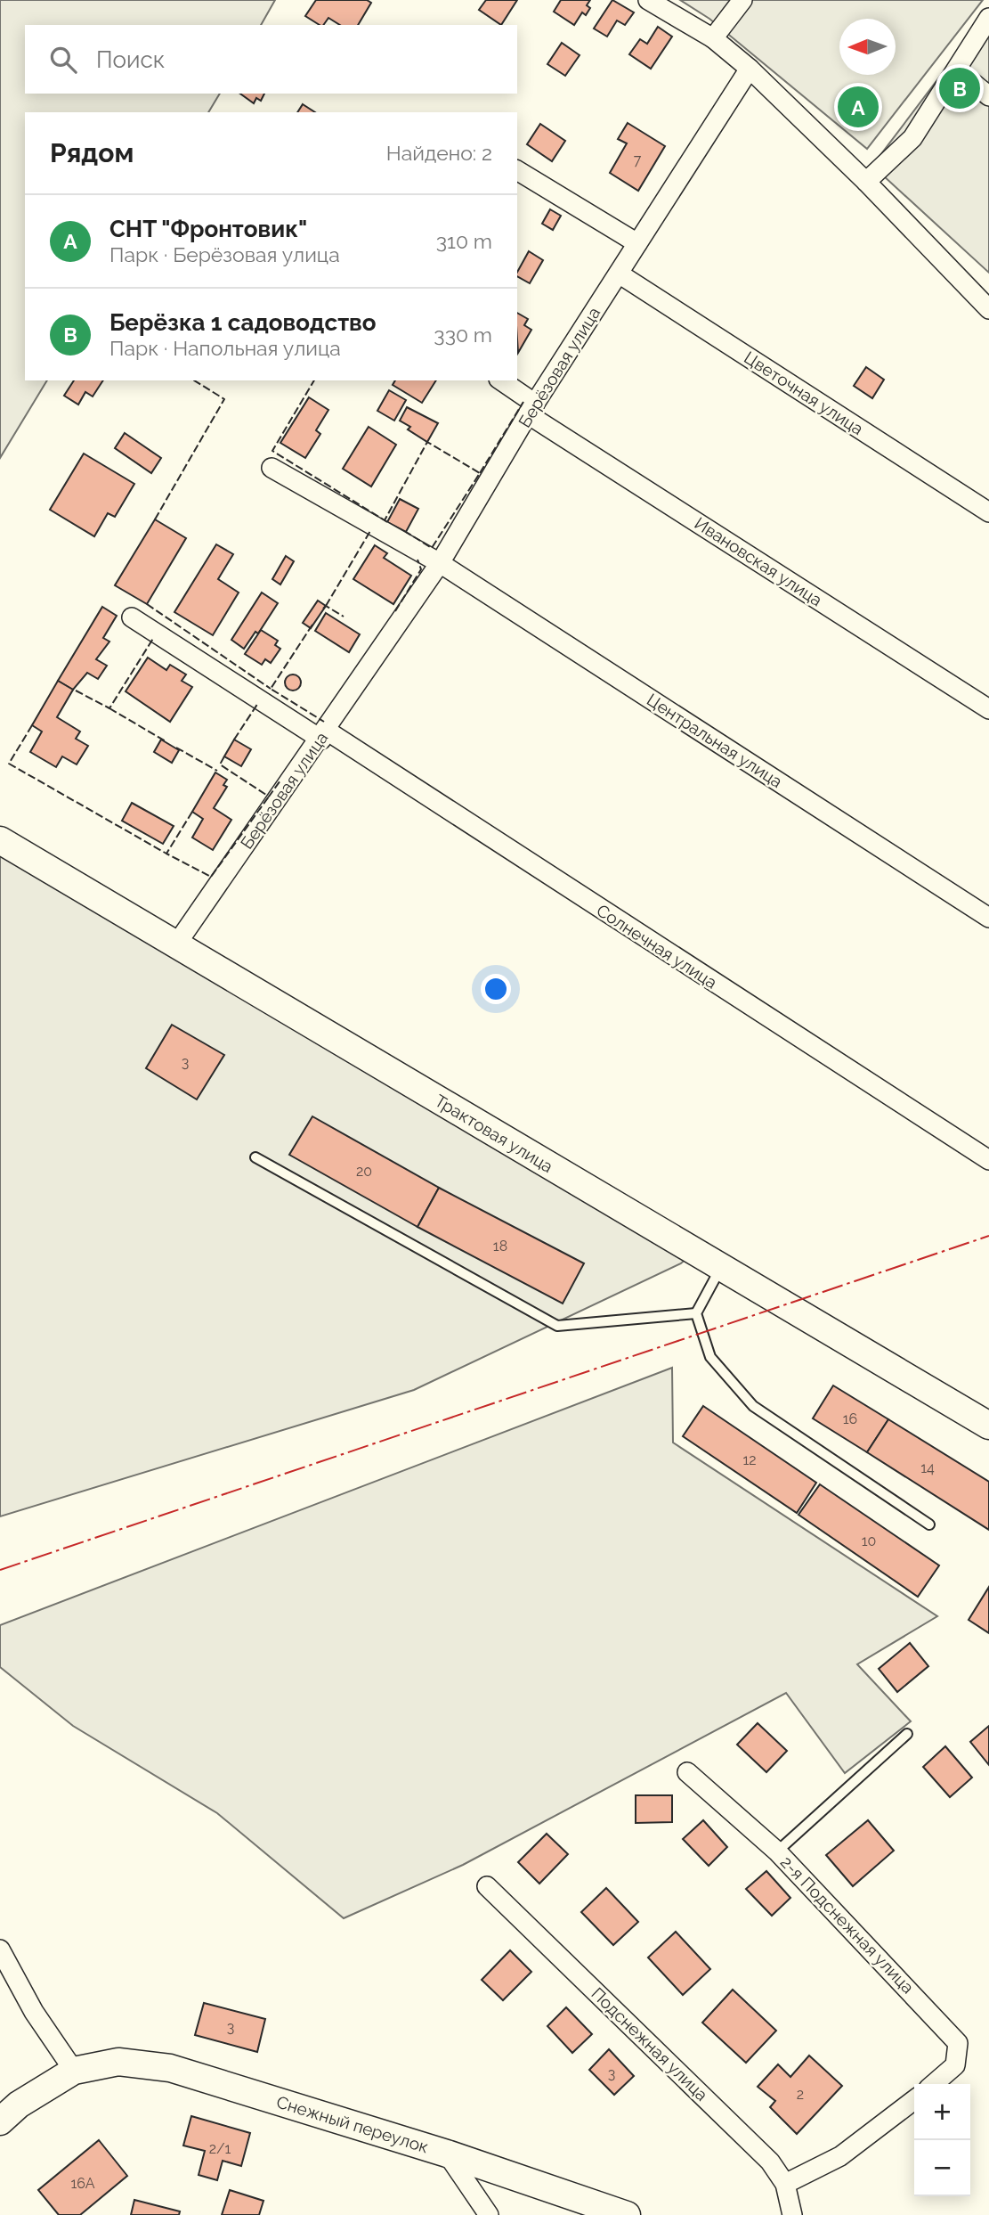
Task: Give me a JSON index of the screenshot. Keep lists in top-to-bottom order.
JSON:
{
  "streets": {
    "street": [
      "Берёзовая улица",
      "Цветочная улица",
      "Ивановская улица",
      "Центральная улица",
      "Солнечная улица",
      "Трактовая улица",
      "2-я Подснежная улица",
      "Подснежная улица",
      "Снежный переулок"
    ]
  },
  "crossings": [
    ["Берёзовая улица", "Цветочная улица"],
    ["Берёзовая улица", "Ивановская улица"],
    ["Берёзовая улица", "Центральная улица"],
    ["Берёзовая улица", "Солнечная улица"],
    ["Берёзовая улица", "Трактовая улица"]
  ],
  "house_numbers": [
    "7",
    "3",
    "20",
    "18",
    "16",
    "12",
    "14",
    "10",
    "3",
    "3",
    "2",
    "2/1",
    "16А"
  ],
  "north": "left",
  "page": {
    "search": "Поиск",
    "pins": ["B", "A"],
    "heading": ["Рядом", "Найдено: 2"],
    "list": [
      {
        "mark": "A",
        "name": "СНТ \"Фронтовик\"",
        "note": "Парк · Берёзовая улица",
        "value": "310 m"
      },
      {
        "mark": "B",
        "name": "Берёзка 1 садоводство",
        "note": "Парк · Напольная улица",
        "value": "330 m"
      }
    ],
    "map_buttons": ["+", "−"]
  }
}
